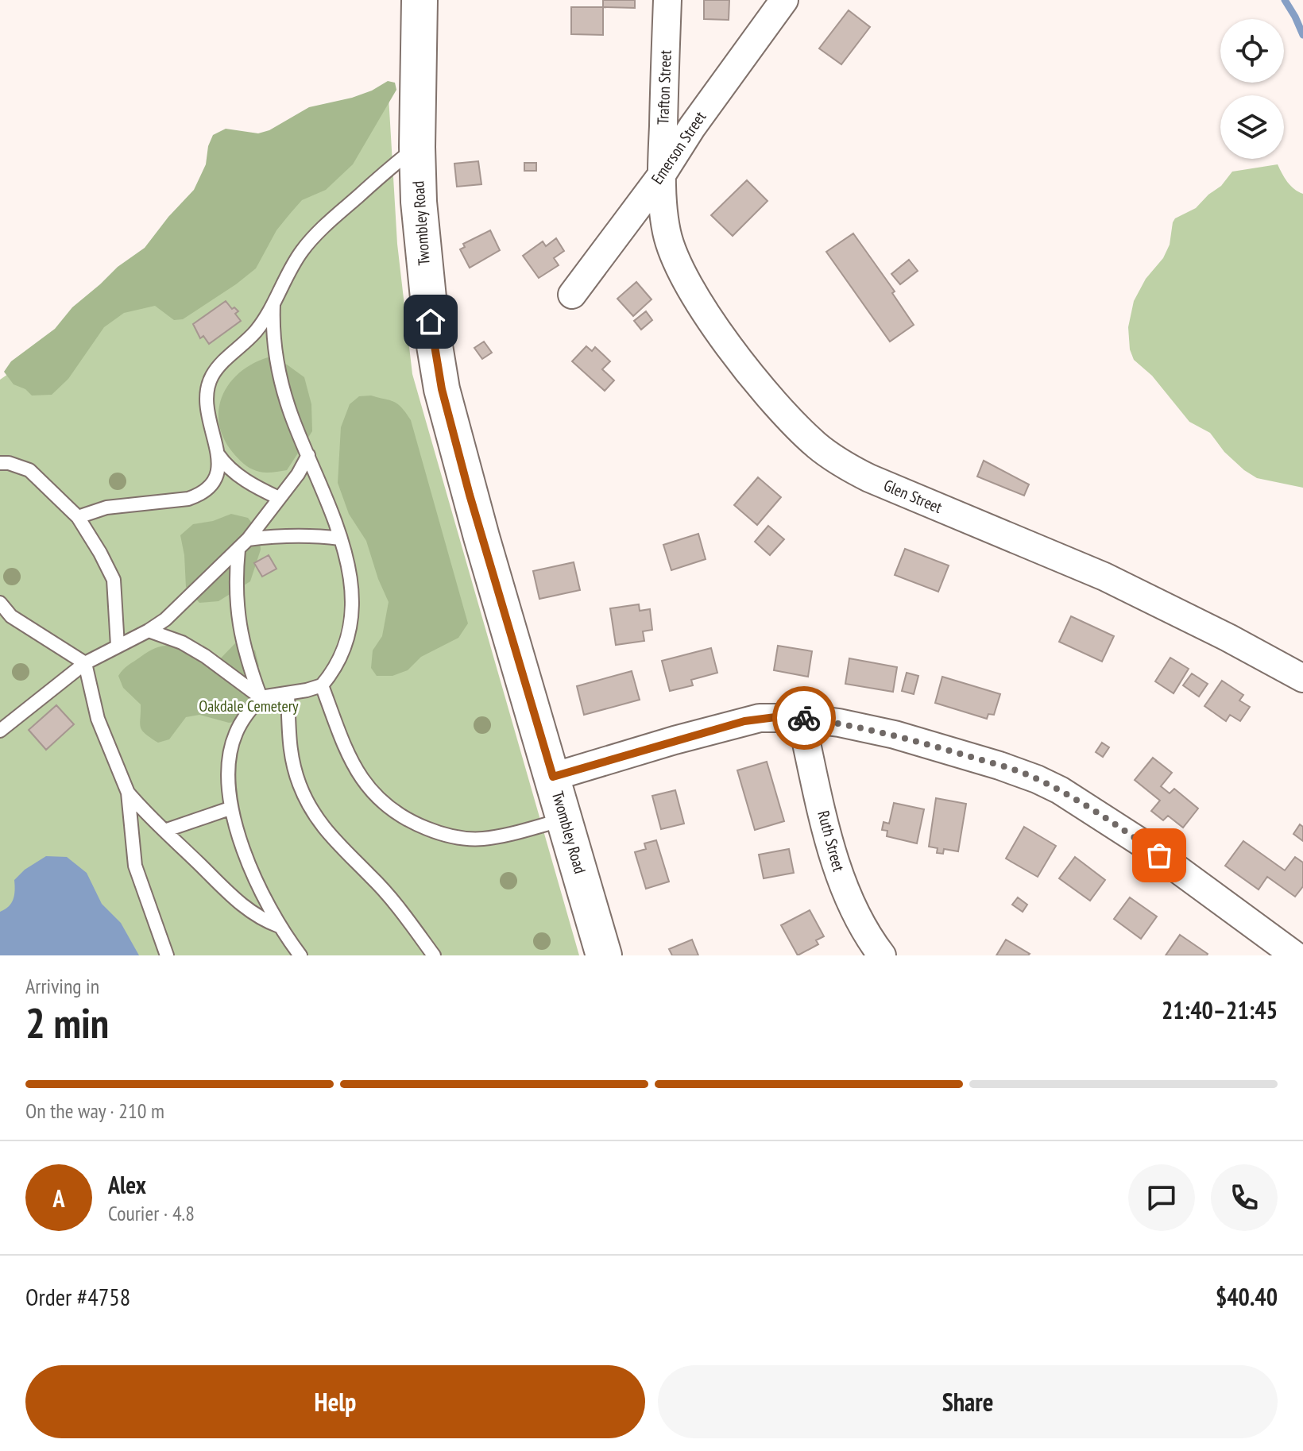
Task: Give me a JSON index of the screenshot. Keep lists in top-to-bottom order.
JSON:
{
  "streets": {
    "street": [
      "Trafton Street",
      "Emerson Street",
      "Twombley Road",
      "Glen Street",
      "Ruth Street"
    ]
  },
  "crossings": [
    ["Trafton Street", "Emerson Street"],
    ["Trafton Street", "Glen Street"],
    ["Emerson Street", "Glen Street"]
  ],
  "parks": ["Oakdale Cemetery"],
  "page": {
    "heading": ["2 min", "Arriving in", "21:40–21:45"],
    "panel": [
      "Alex",
      "Courier · 4.8",
      "Order #4758",
      "$40.40"
    ],
    "bar": "On the way · 210 m",
    "round": "A",
    "buttons": ["Help", "Share"]
  }
}
